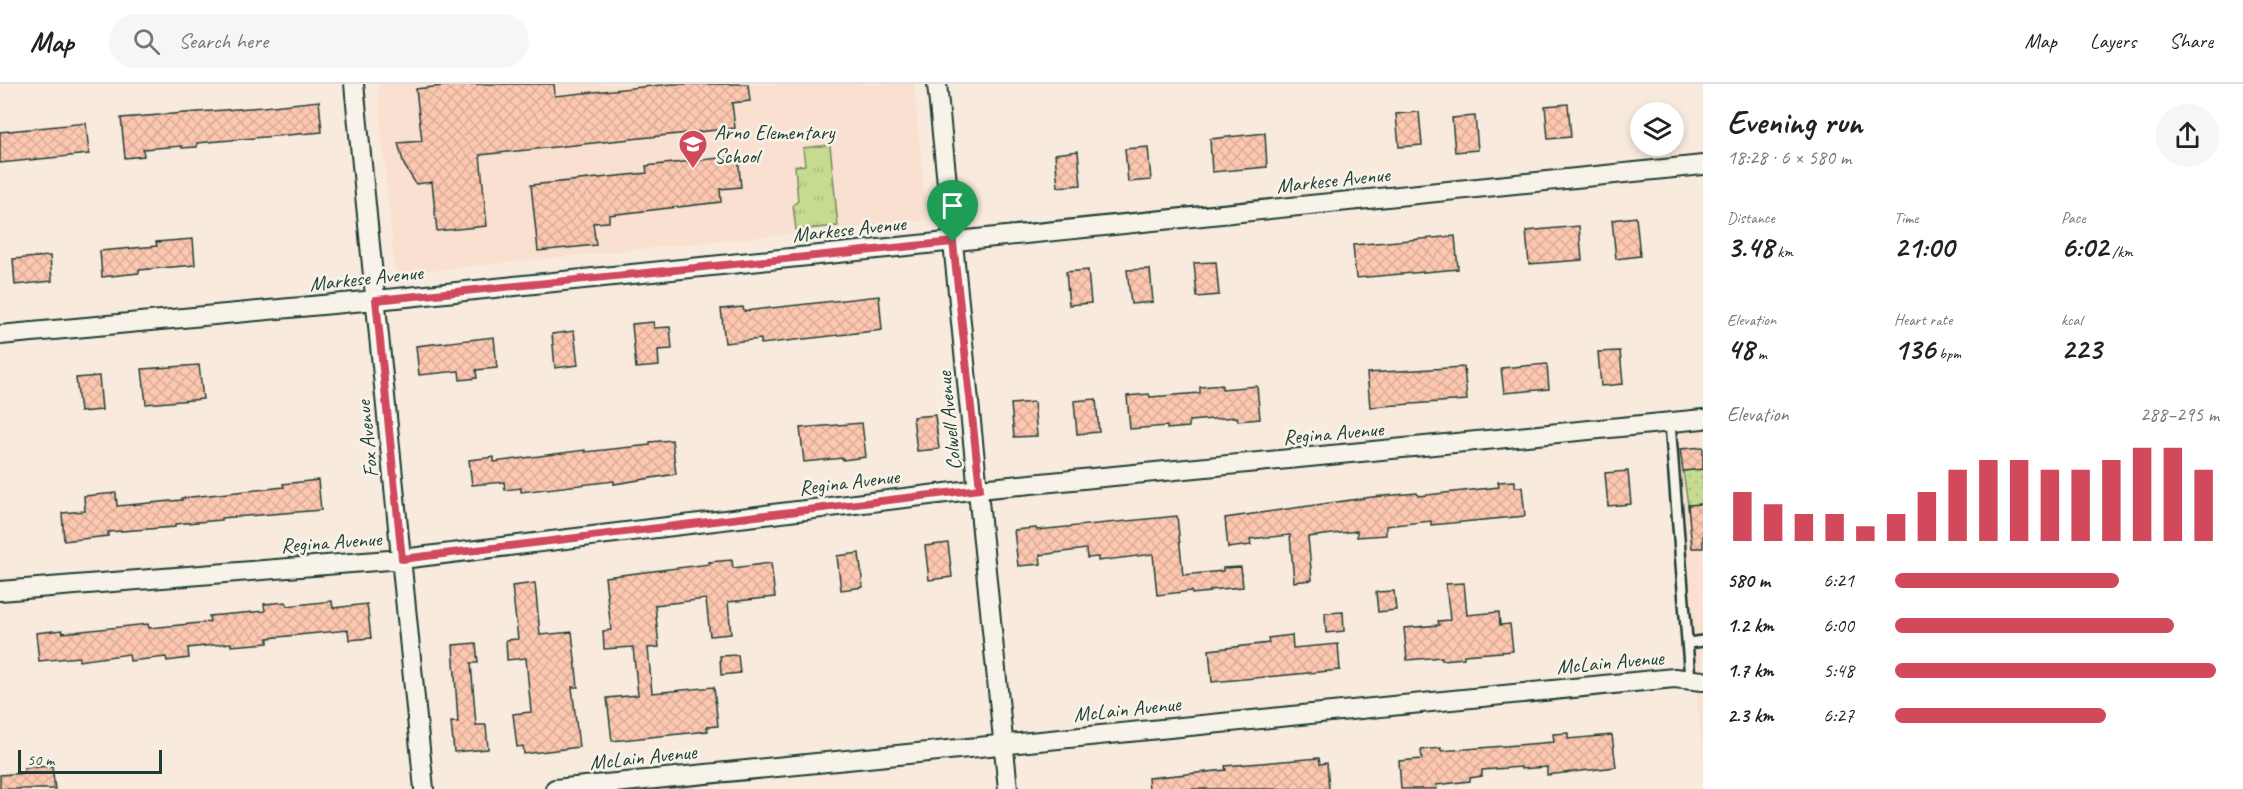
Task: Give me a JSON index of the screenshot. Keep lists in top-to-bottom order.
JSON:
{
  "streets": {
    "street": [
      "Markese Avenue",
      "Colwell Avenue",
      "Regina Avenue",
      "Fox Avenue",
      "McLain Avenue"
    ]
  },
  "crossings": [
    ["Markese Avenue", "Colwell Avenue"],
    ["Markese Avenue", "Fox Avenue"],
    ["Colwell Avenue", "Regina Avenue"],
    ["Colwell Avenue", "McLain Avenue"],
    ["Regina Avenue", "Fox Avenue"]
  ],
  "places": {
    "school or university": ["Arno Elementary School"]
  },
  "scale_bar": "50 m",
  "page": {
    "header": "Map",
    "search": "Search here",
    "nav": ["Map", "Layers", "Share"],
    "heading": ["Evening run", "18:28 · 6 × 580 m"],
    "stats": [
      ["Distance", "3.48 km"],
      ["Time", "21:00"],
      ["Pace", "6:02 /km"],
      ["Elevation", "48 m"],
      ["Heart rate", "136 bpm"],
      ["kcal", "223"]
    ],
    "chart": ["Elevation", "288–295 m"],
    "list": [
      {
        "name": "580 m",
        "note": "6:21"
      },
      {
        "name": "1.2 km",
        "note": "6:00"
      },
      {
        "name": "1.7 km",
        "note": "5:48"
      },
      {
        "name": "2.3 km",
        "note": "6:27"
      }
    ],
    "scale": "50 m"
  }
}
